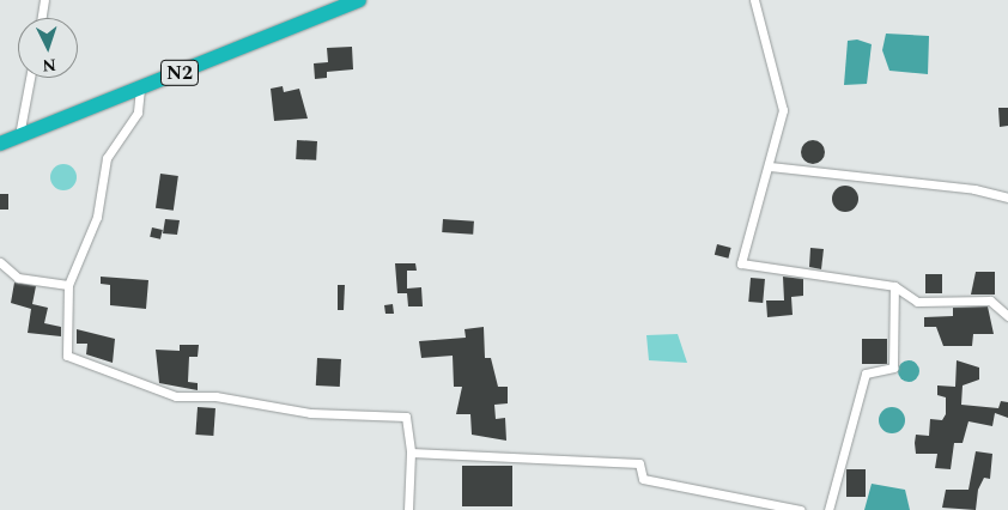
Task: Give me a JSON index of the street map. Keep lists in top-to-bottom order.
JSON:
{
  "streets": {
    "highway": ["N2"]
  },
  "north": "bottom"
}
